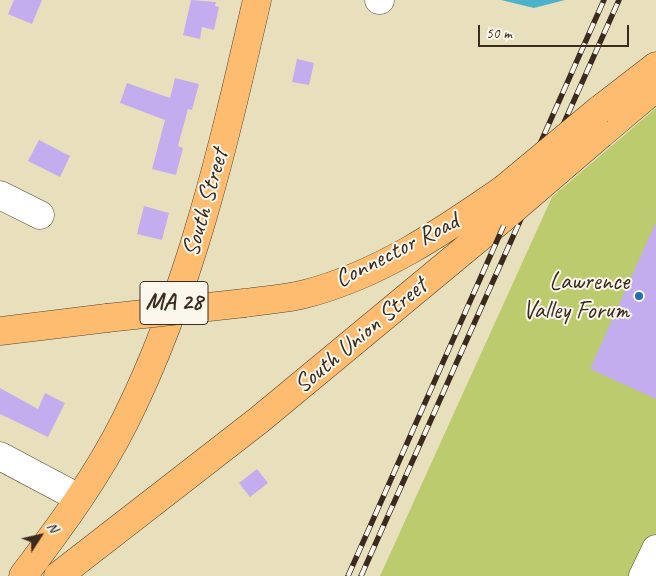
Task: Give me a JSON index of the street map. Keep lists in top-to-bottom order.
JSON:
{
  "streets": {
    "main road": [
      "South Street",
      "Connector Road",
      "MA 28",
      "South Union Street"
    ]
  },
  "crossings": [
    ["Connector Road", "South Union Street"]
  ],
  "places": ["Lawrence Valley Forum"],
  "scale_bar": "50 m",
  "north": "top right"
}
